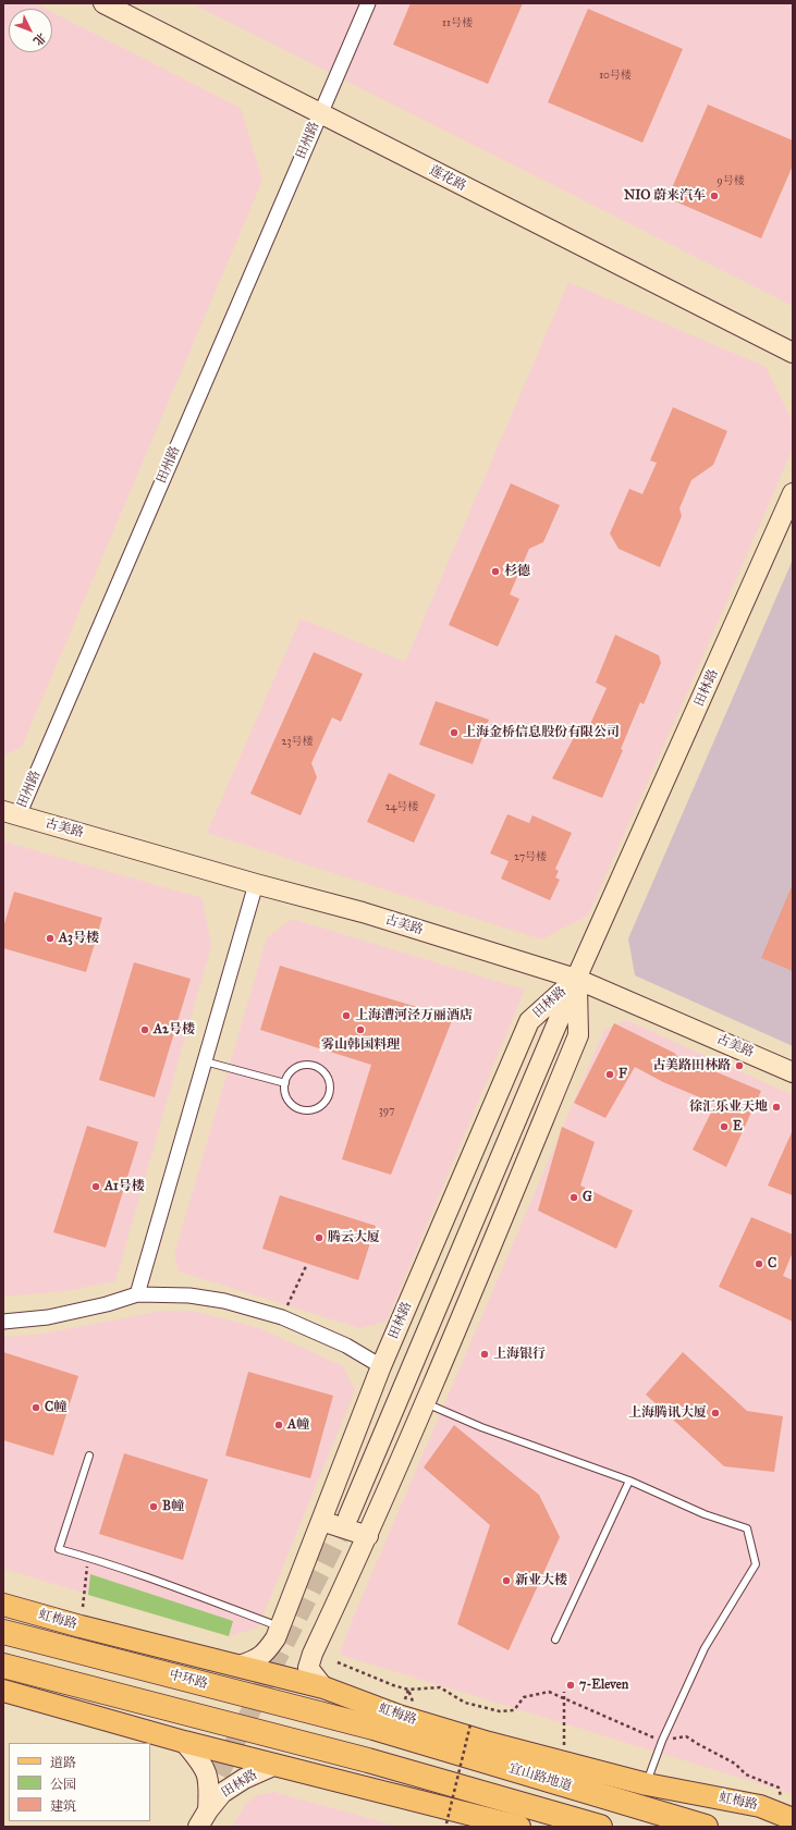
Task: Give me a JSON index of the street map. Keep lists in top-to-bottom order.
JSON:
{
  "streets": {
    "highway": ["中环路", "宜山路地道"],
    "main road": ["虹梅路"],
    "street": [
      "田州路",
      "莲花路",
      "田林路",
      "古美路"
    ]
  },
  "crossings": [
    ["田州路", "莲花路"],
    ["田州路", "古美路"],
    ["田林路", "古美路"],
    ["田林路", "虹梅路"],
    ["中环路", "宜山路地道"]
  ],
  "places": [
    "NIO 蔚来汽车",
    "杉德",
    "上海金桥信息股份有限公司",
    "A3号楼",
    "上海漕河泾万丽酒店",
    "A2号楼",
    "雾山韩国料理",
    "古美路田林路",
    "F",
    "徐汇乐业天地",
    "E",
    "A1号楼",
    "G",
    "腾云大厦",
    "C",
    "上海银行",
    "C幢",
    "上海腾讯大厦",
    "A幢",
    "B幢",
    "新业大楼",
    "7-Eleven"
  ],
  "house_numbers": [
    "11号楼",
    "10号楼",
    "9号楼",
    "23号楼",
    "24号楼",
    "27号楼",
    "397"
  ],
  "legend": ["道路", "公园", "建筑"],
  "north": "bottom right"
}
